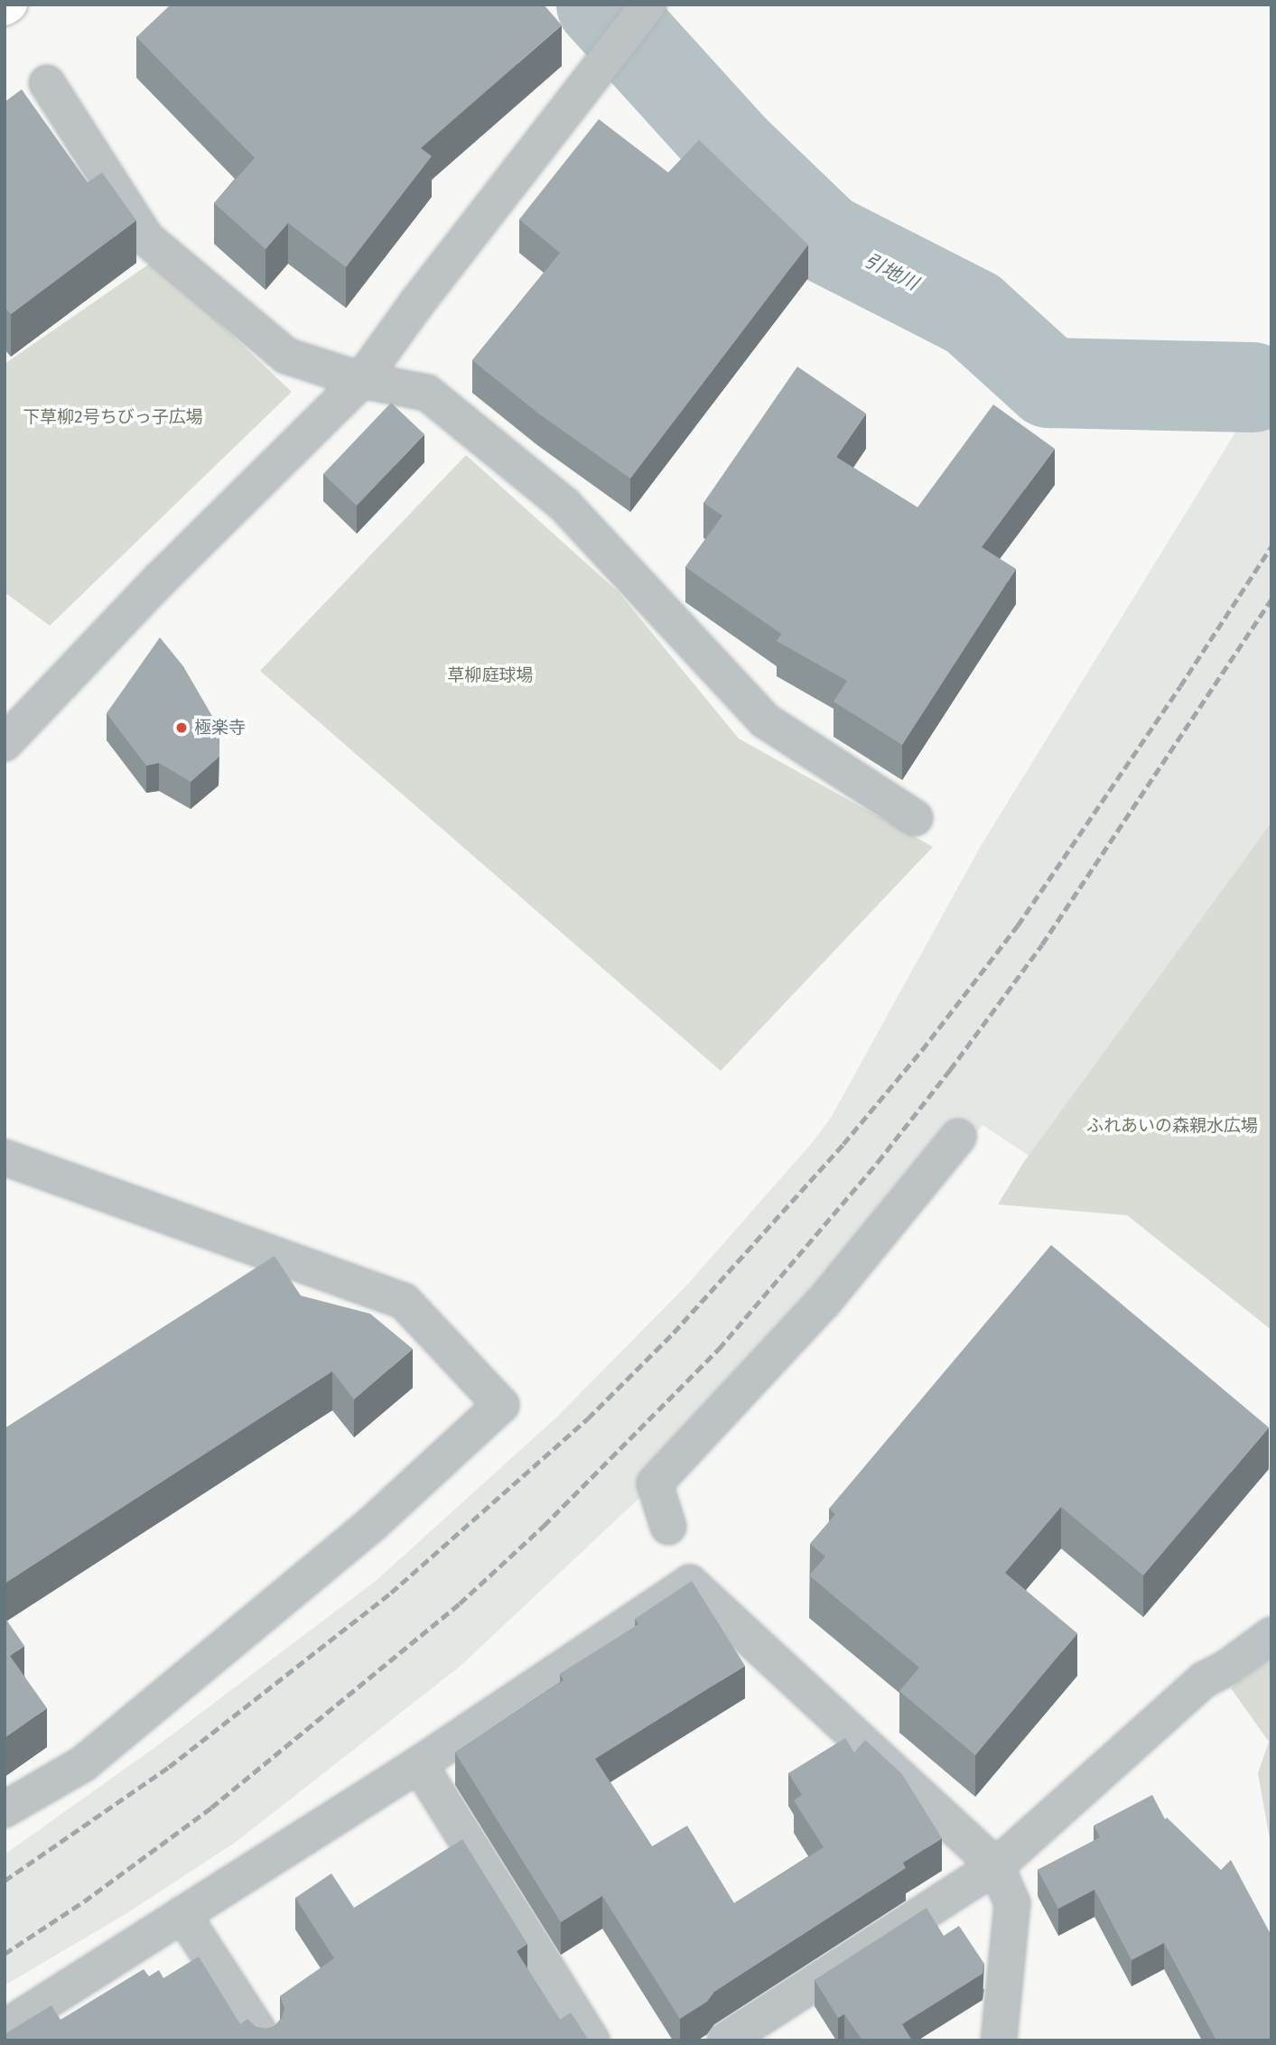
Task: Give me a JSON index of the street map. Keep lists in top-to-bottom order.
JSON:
{
  "water": ["引地川"],
  "parks": ["下草柳2号ちびっ子広場", "草柳庭球場", "ふれあいの森親水広場"],
  "places": ["極楽寺"]
}
